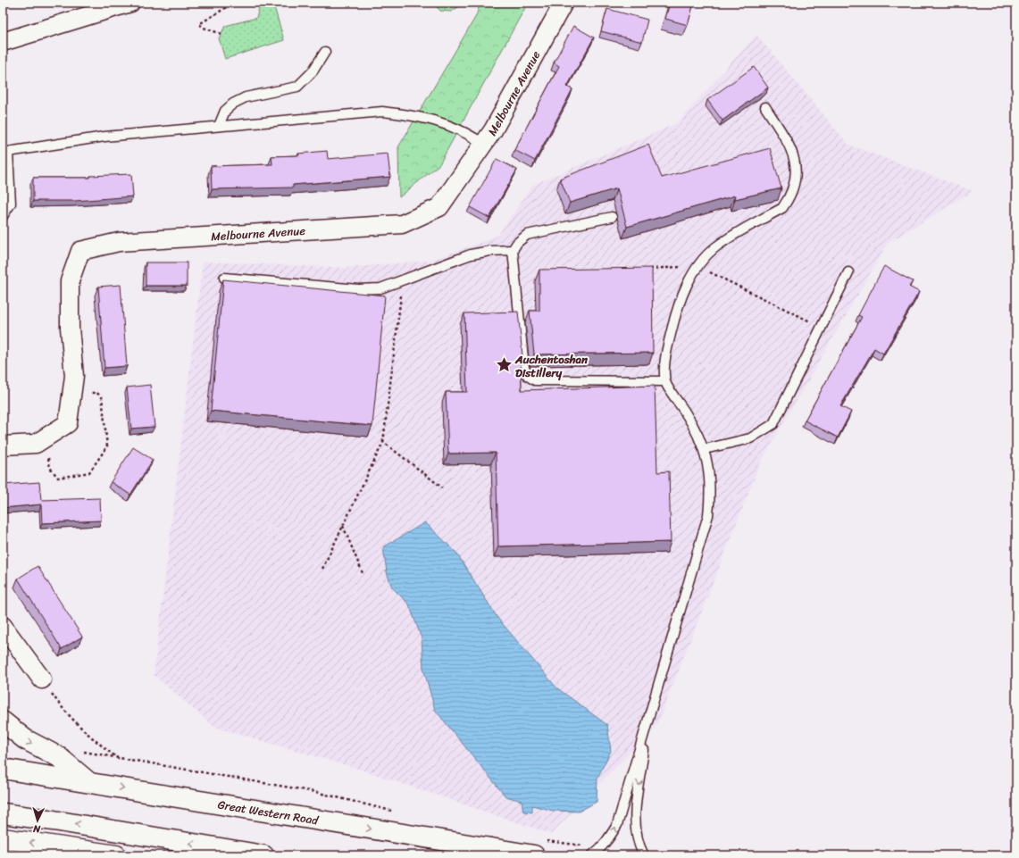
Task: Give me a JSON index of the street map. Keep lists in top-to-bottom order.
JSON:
{
  "streets": {
    "main road": ["Great Western Road"],
    "street": ["Melbourne Avenue"]
  },
  "places": {
    "place": ["Auchentoshan Distillery"]
  },
  "north": "bottom"
}
